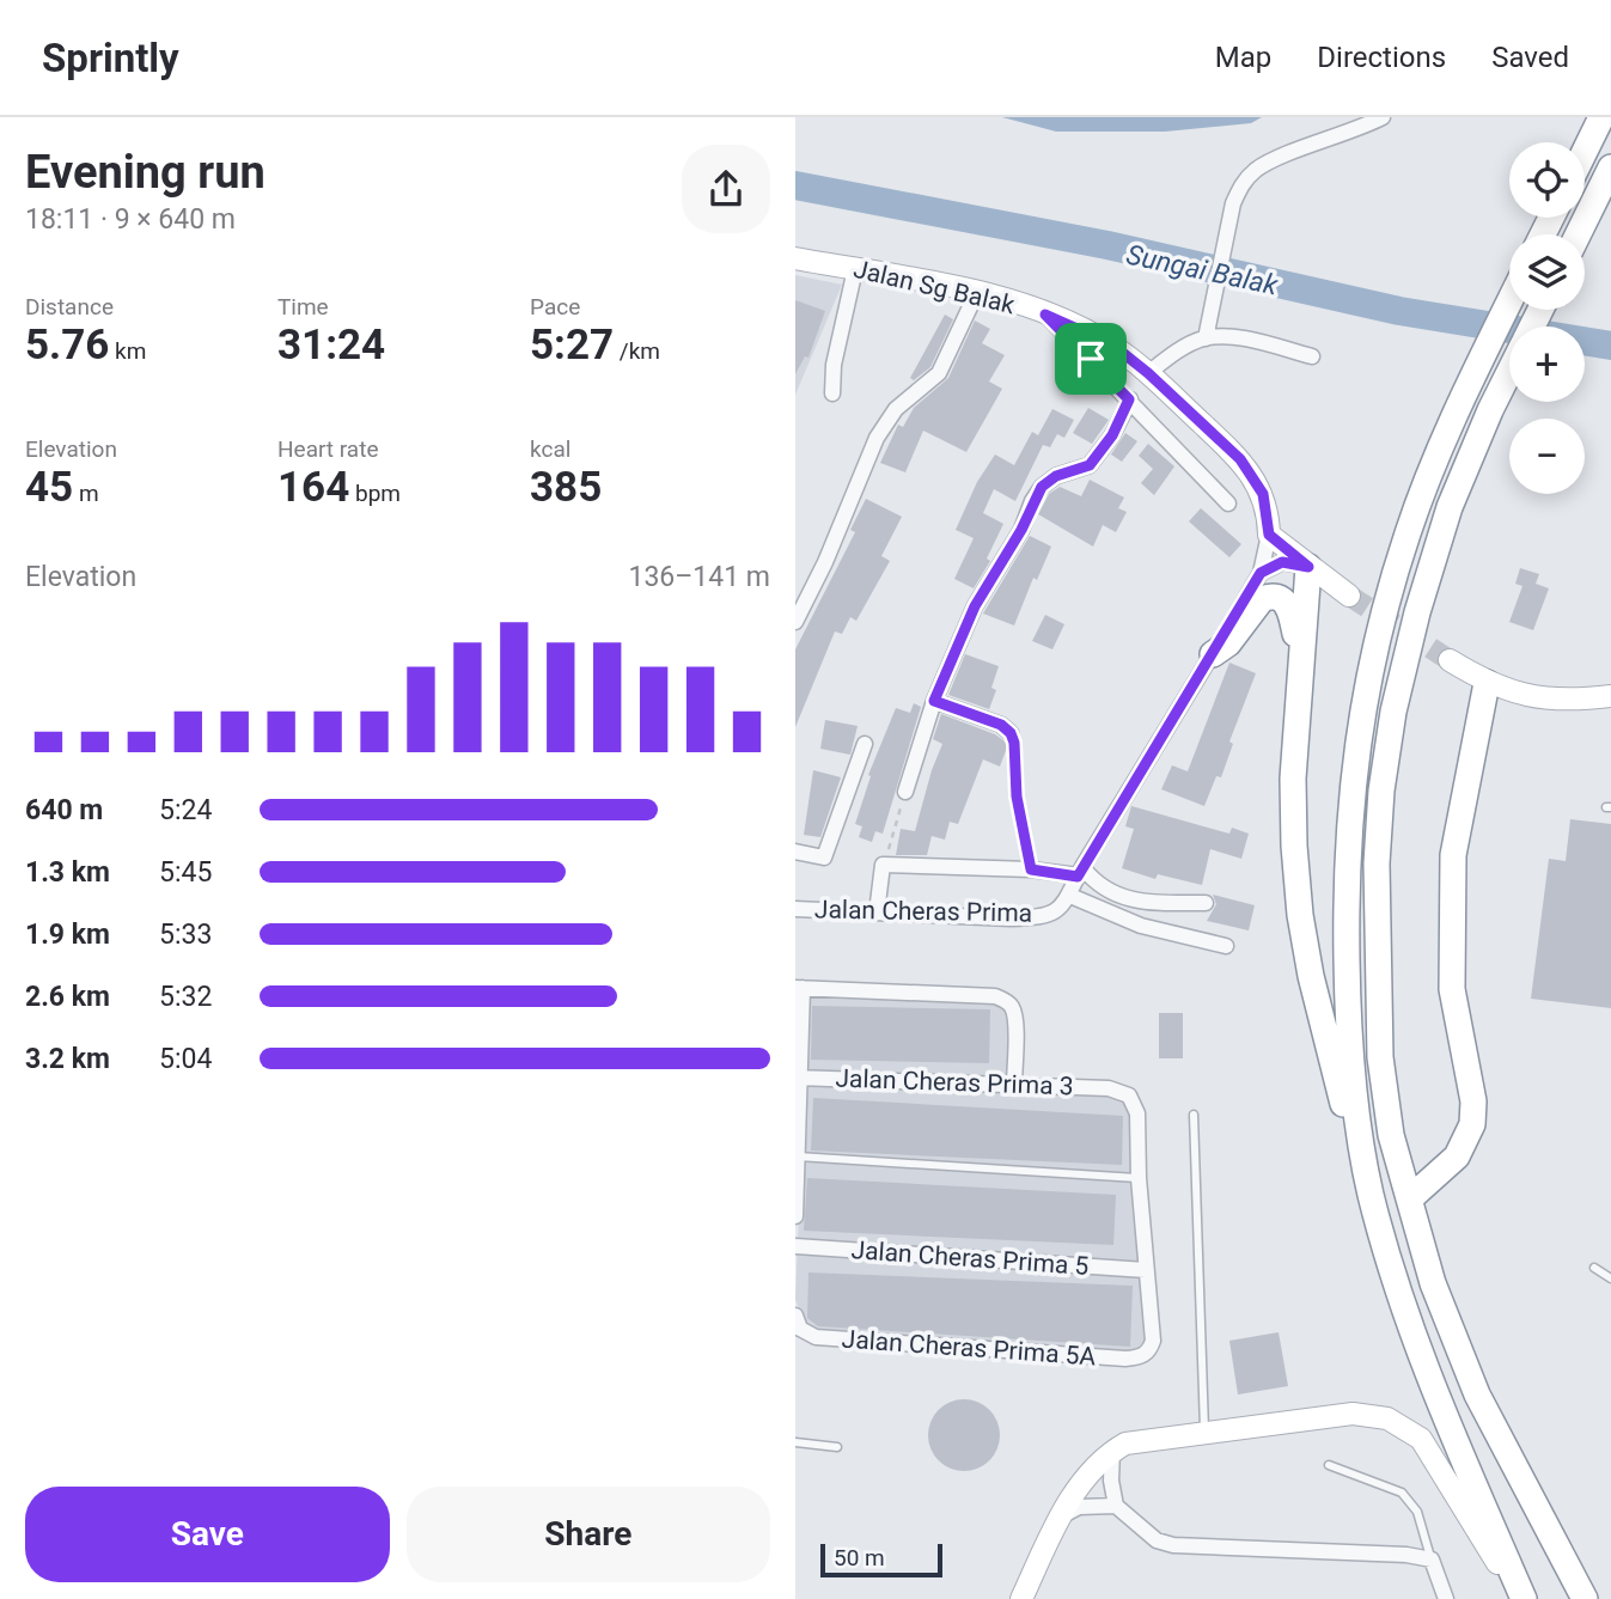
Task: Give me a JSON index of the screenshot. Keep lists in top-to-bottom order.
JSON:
{
  "streets": {
    "street": [
      "Jalan Sg Balak",
      "Jalan Cheras Prima",
      "Jalan Cheras Prima 3",
      "Jalan Cheras Prima 5",
      "Jalan Cheras Prima 5A"
    ]
  },
  "crossings": [
    ["Jalan Cheras Prima 5", "Jalan Cheras Prima 5A"]
  ],
  "water": ["Sungai Balak"],
  "scale_bar": "50 m",
  "page": {
    "header": "Sprintly",
    "nav": ["Map", "Directions", "Saved"],
    "heading": ["Evening run", "18:11 · 9 × 640 m"],
    "map_buttons": ["+", "−"],
    "stats": [
      ["Distance", "5.76 km"],
      ["Time", "31:24"],
      ["Pace", "5:27 /km"],
      ["Elevation", "45 m"],
      ["Heart rate", "164 bpm"],
      ["kcal", "385"]
    ],
    "chart": ["Elevation", "136–141 m"],
    "list": [
      {
        "name": "640 m",
        "note": "5:24"
      },
      {
        "name": "1.3 km",
        "note": "5:45"
      },
      {
        "name": "1.9 km",
        "note": "5:33"
      },
      {
        "name": "2.6 km",
        "note": "5:32"
      },
      {
        "name": "3.2 km",
        "note": "5:04"
      }
    ],
    "buttons": ["Save", "Share"],
    "scale": "50 m"
  }
}
